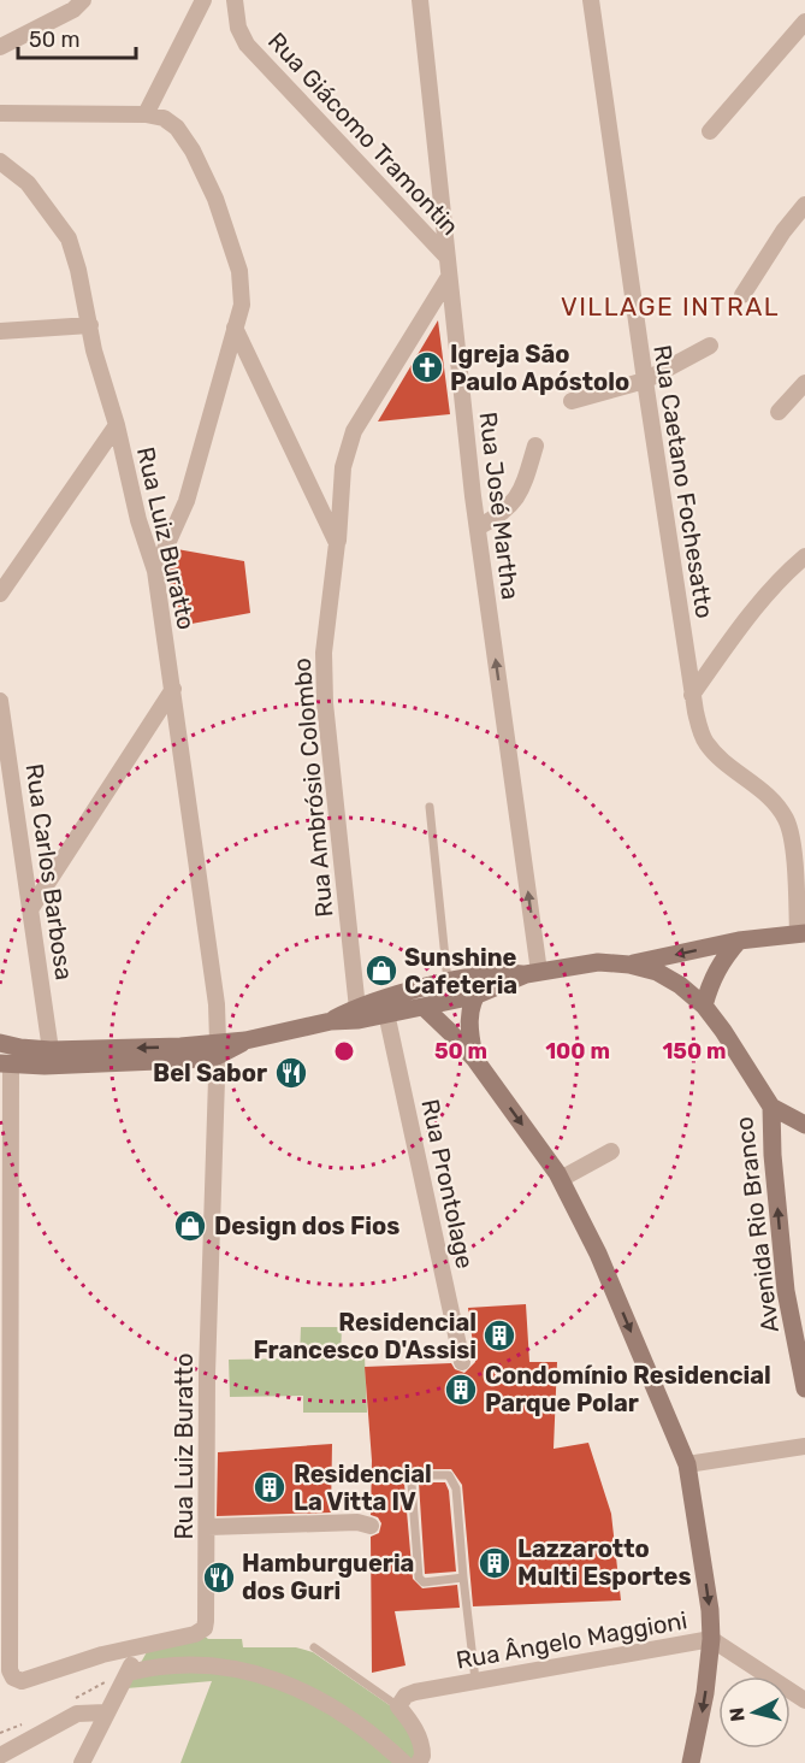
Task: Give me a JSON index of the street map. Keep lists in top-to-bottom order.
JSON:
{
  "streets": {
    "main road": ["Avenida Rio Branco"],
    "street": [
      "Rua Giácomo Tramontin",
      "Rua Caetano Fochesatto",
      "Rua José Martha",
      "Rua Luiz Buratto",
      "Rua Ambrósio Colombo",
      "Rua Carlos Barbosa",
      "Rua Prontolage",
      "Rua Ângelo Maggioni"
    ]
  },
  "crossings": [
    ["Rua Giácomo Tramontin", "Rua José Martha"],
    ["Rua José Martha", "Rua Ambrósio Colombo"],
    ["Rua José Martha", "Avenida Rio Branco"],
    ["Rua Luiz Buratto", "Avenida Rio Branco"],
    ["Rua Ambrósio Colombo", "Avenida Rio Branco"],
    ["Rua Carlos Barbosa", "Avenida Rio Branco"],
    ["Rua Prontolage", "Avenida Rio Branco"]
  ],
  "one_way": ["Rua José Martha"],
  "districts": ["VILLAGE INTRAL"],
  "places": {
    "church": ["Igreja São Paulo Apóstolo"],
    "shop": ["Sunshine Cafeteria", "Design dos Fios"],
    "restaurant": ["Bel Sabor", "Hamburgueria dos Guri"],
    "building": [
      "Residencial Francesco D'Assisi",
      "Condomínio Residencial Parque Polar",
      "Residencial La Vitta IV",
      "Lazzarotto Multi Esportes"
    ]
  },
  "scale_bar": "50 m",
  "north": "left",
  "rings": ["50 m", "100 m", "150 m"]
}
